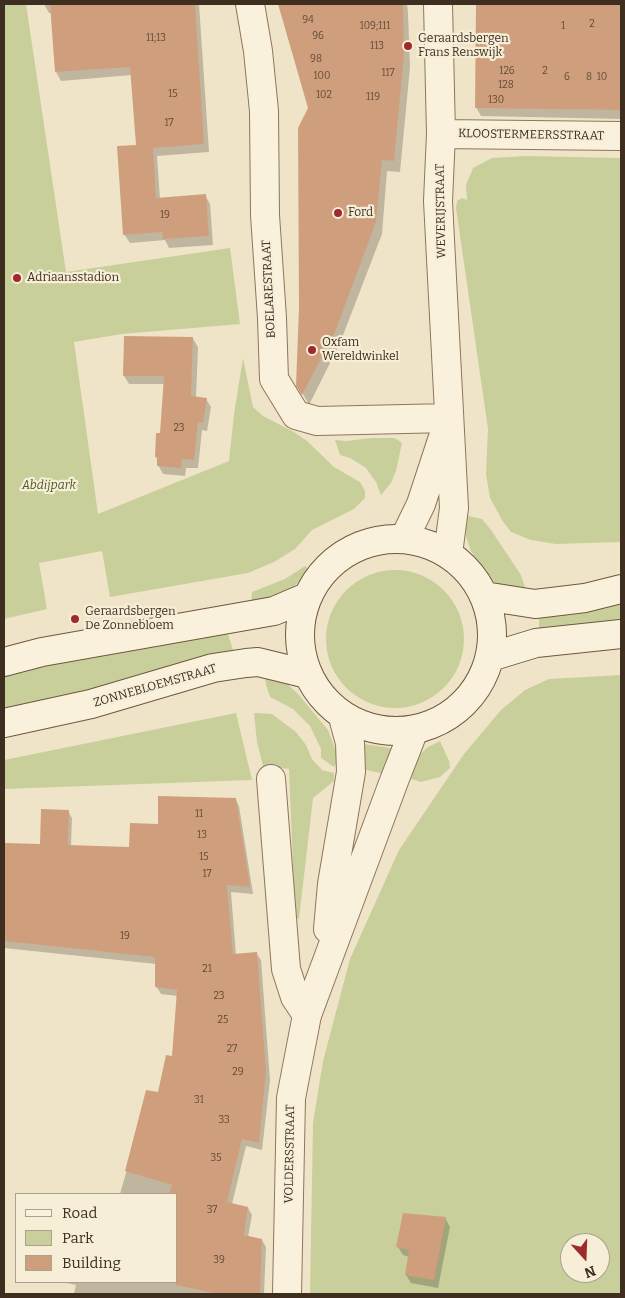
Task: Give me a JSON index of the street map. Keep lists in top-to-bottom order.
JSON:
{
  "streets": {
    "street": [
      "KLOOSTERMEERSSTRAAT",
      "WEVERIJSTRAAT",
      "BOELARESTRAAT",
      "ZONNEBLOEMSTRAAT",
      "VOLDERSSTRAAT"
    ]
  },
  "crossings": [
    ["KLOOSTERMEERSSTRAAT", "WEVERIJSTRAAT"],
    ["WEVERIJSTRAAT", "BOELARESTRAAT"]
  ],
  "parks": ["Abdijpark"],
  "places": [
    "Geraardsbergen Frans Renswijk",
    "Ford",
    "Adriaansstadion",
    "Oxfam Wereldwinkel",
    "Geraardsbergen De Zonnebloem"
  ],
  "house_numbers": [
    "94",
    "2",
    "109;111",
    "1",
    "96",
    "11;13",
    "113",
    "98",
    "126",
    "2",
    "117",
    "100",
    "6",
    "8",
    "10",
    "128",
    "15",
    "102",
    "119",
    "130",
    "17",
    "19",
    "23",
    "11",
    "13",
    "15",
    "17",
    "19",
    "21",
    "23",
    "25",
    "27",
    "29",
    "31",
    "33",
    "35",
    "37",
    "39"
  ],
  "legend": ["Road", "Park", "Building"],
  "north": "bottom"
}
